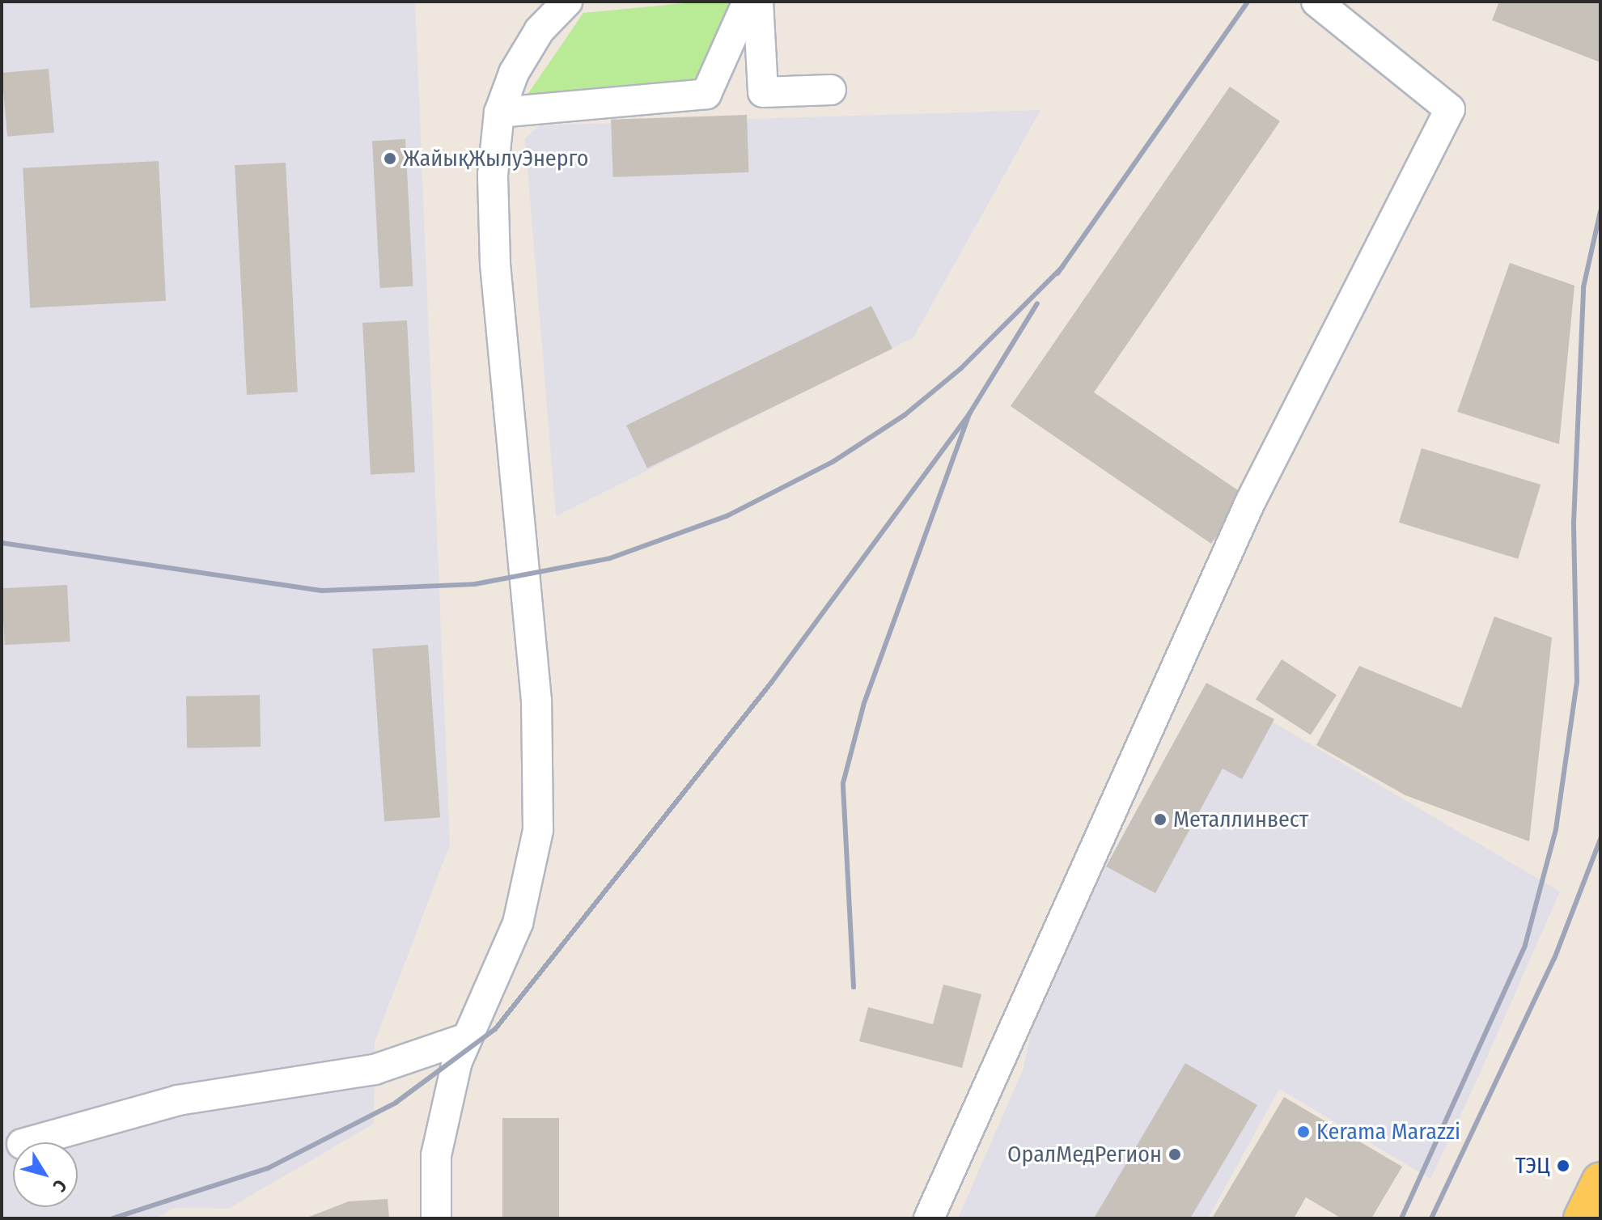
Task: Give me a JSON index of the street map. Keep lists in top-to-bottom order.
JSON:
{
  "places": [
    "ЖайықЖылуЭнерго",
    "Металлинвест",
    "Kerama Marazzi",
    "ОралМедРегион",
    "ТЭЦ"
  ],
  "north": "bottom right"
}
